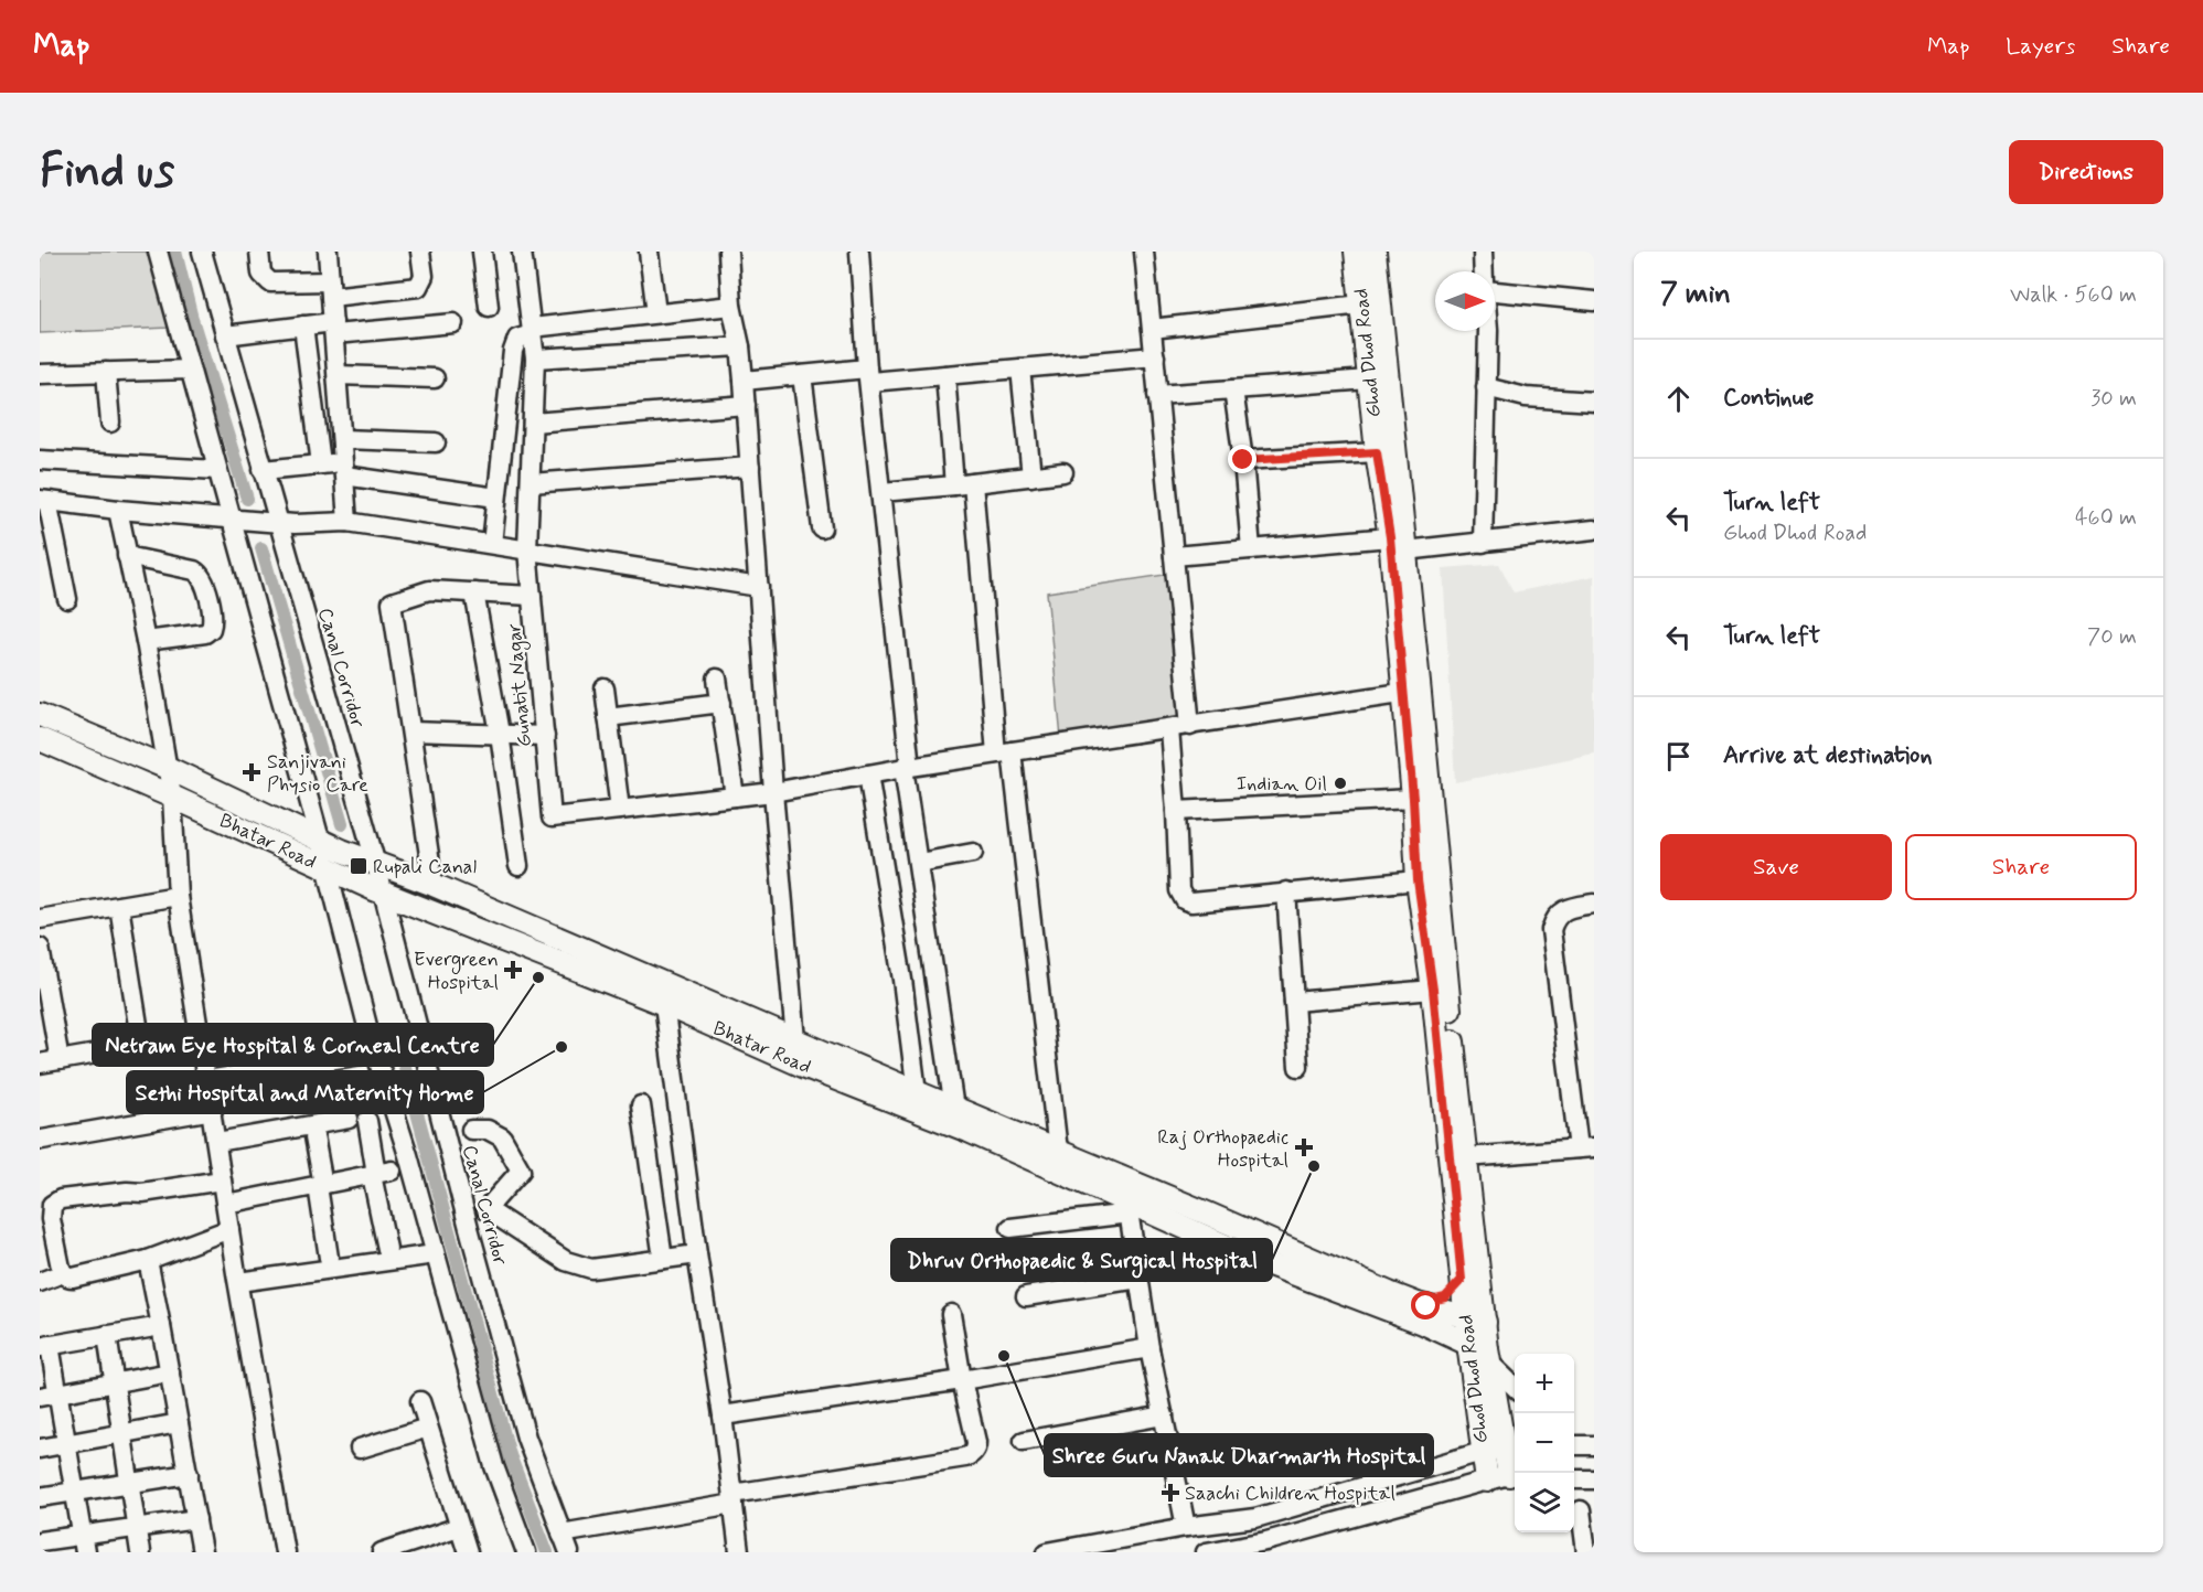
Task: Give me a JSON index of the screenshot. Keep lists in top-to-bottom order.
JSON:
{
  "streets": {
    "main road": ["Ghod Dhod Road", "Bhatar Road"],
    "street": ["Canal Corridor", "Gunatit Nagar"]
  },
  "crossings": [
    ["Ghod Dhod Road", "Bhatar Road"],
    ["Canal Corridor", "Bhatar Road"]
  ],
  "places": {
    "health": [
      "Sanjivani Physio Care",
      "Evergreen Hospital",
      "Raj Orthopaedic Hospital",
      "Saachi Children Hospital"
    ],
    "other": [
      "Indian Oil",
      "Netram Eye Hospital & Corneal Centre",
      "Sethi Hospital and Maternity Home",
      "Dhruv Orthopaedic & Surgical Hospital",
      "Shree Guru Nanak Dharmarth Hospital"
    ],
    "transit": ["Rupali Canal"]
  },
  "north": "right",
  "page": {
    "header": "Map",
    "nav": ["Map", "Layers", "Share"],
    "buttons": [
      "Directions",
      ["Save", "Share"]
    ],
    "title": "Find us",
    "heading": ["7 min", "Walk · 560 m"],
    "list": [
      ["Continue", "30 m"],
      ["Turn left", "Ghod Dhod Road", "460 m"],
      ["Turn left", "70 m"],
      "Arrive at destination"
    ],
    "map_buttons": ["+", "−"]
  }
}
